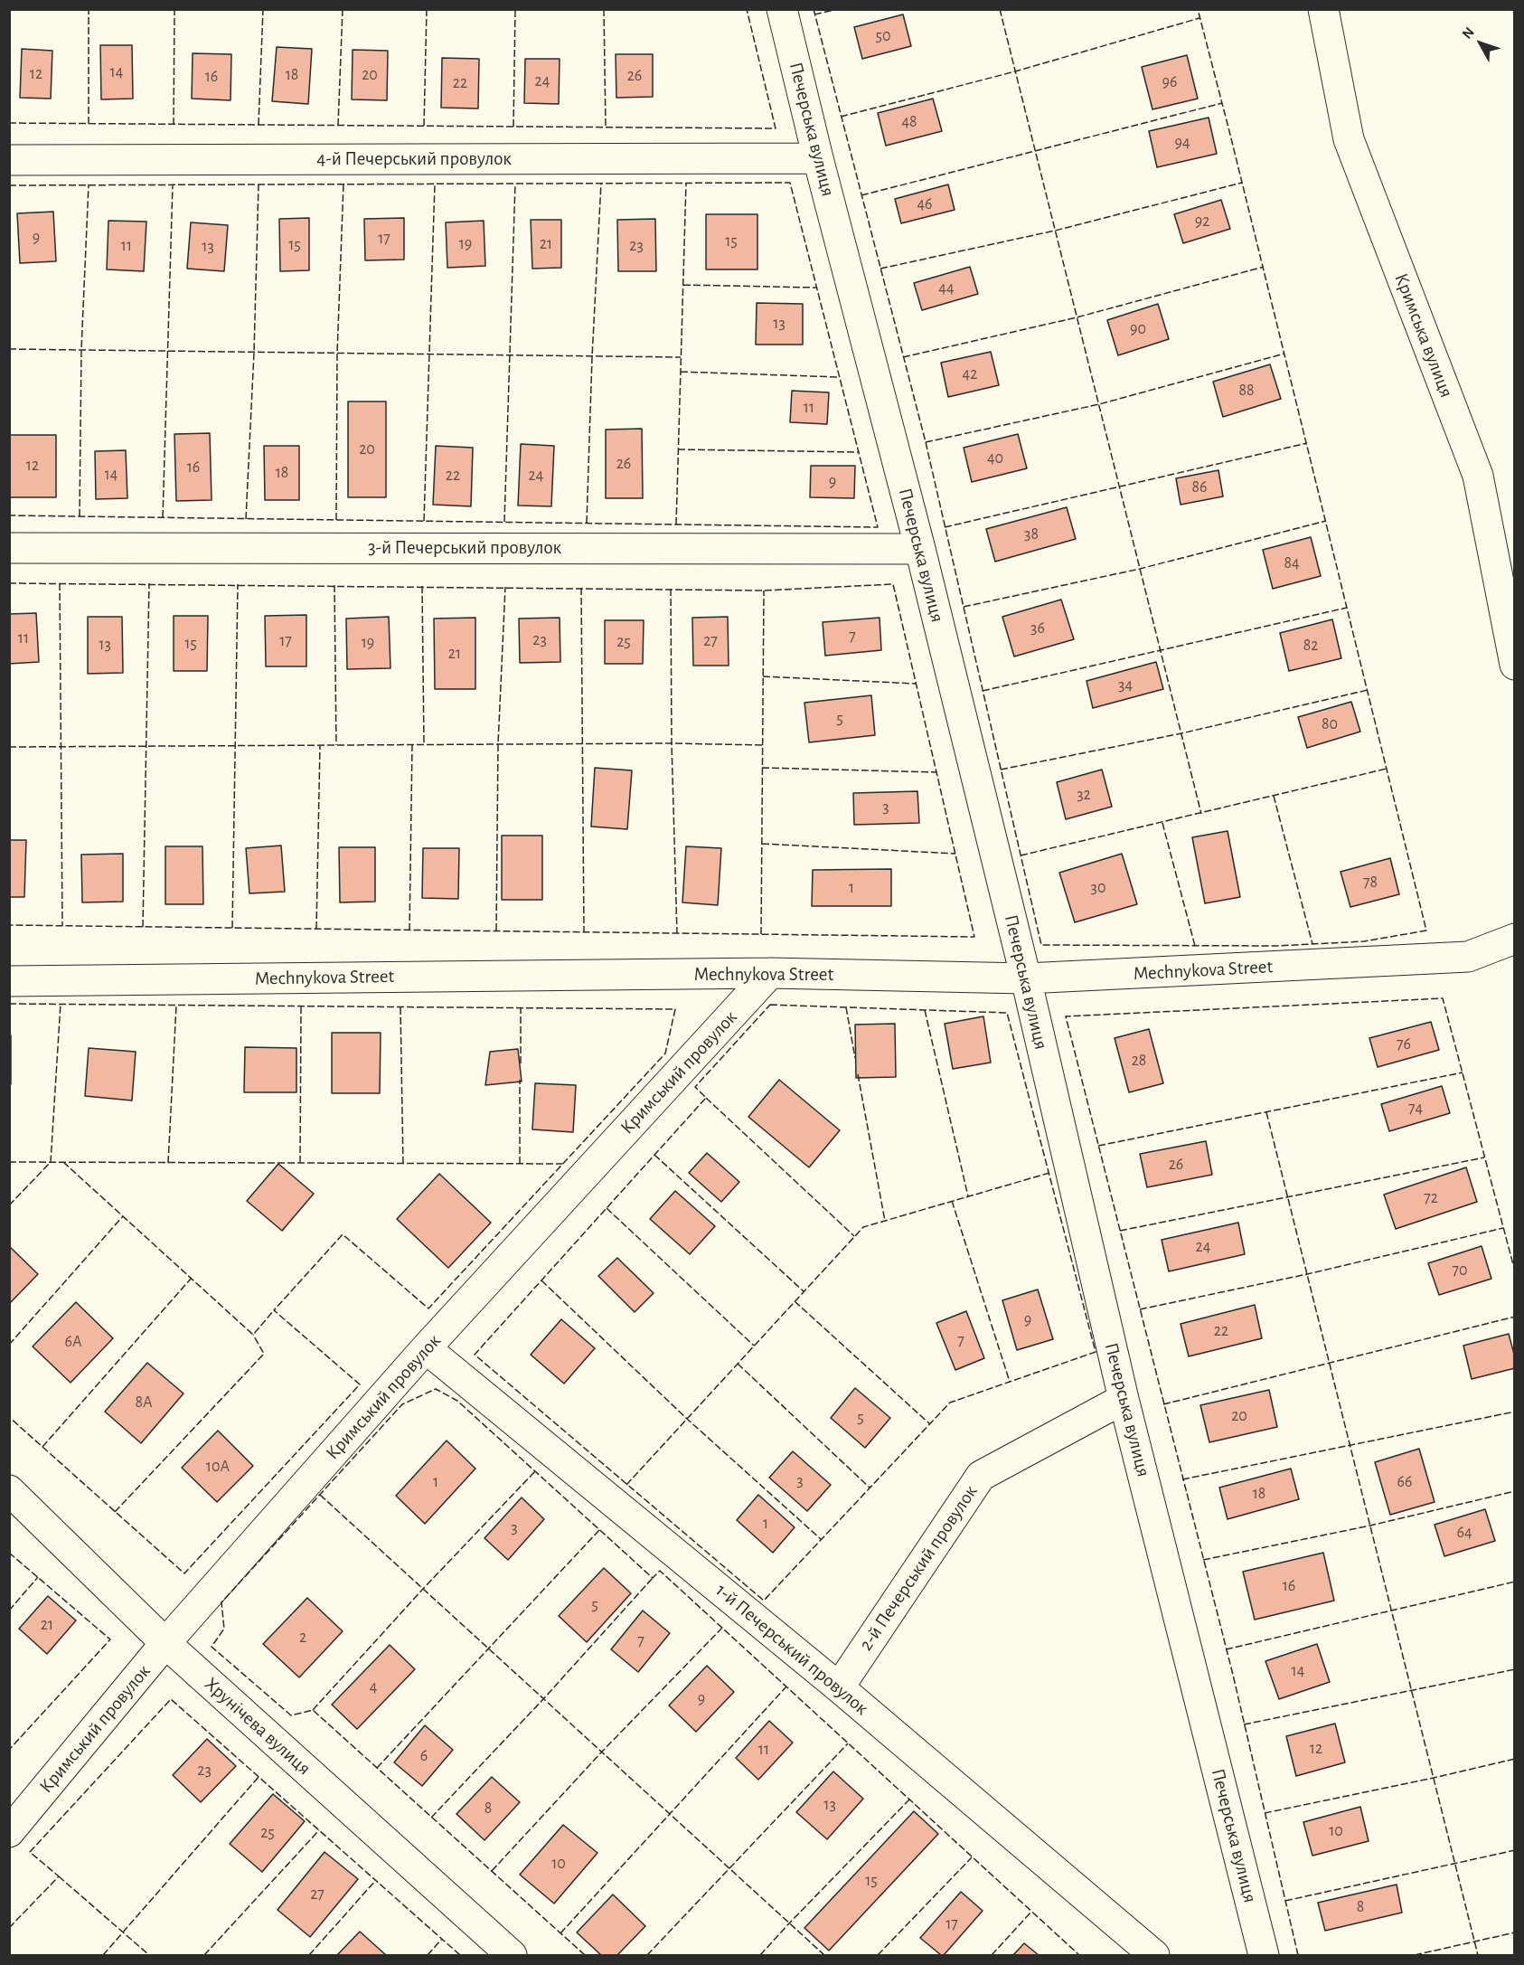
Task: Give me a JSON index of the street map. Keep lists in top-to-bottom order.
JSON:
{
  "streets": {
    "street": [
      "Печерська вулиця",
      "4-й Печерський провулок",
      "Кримська вулиця",
      "3-й Печерський провулок",
      "Mechnykova Street",
      "Кримський провулок",
      "2-й Печерський провулок",
      "1-й Печерський провулок",
      "Хрунічева вулиця"
    ]
  },
  "crossings": [
    ["Печерська вулиця", "4-й Печерський провулок"],
    ["Печерська вулиця", "3-й Печерський провулок"],
    ["Печерська вулиця", "Mechnykova Street"],
    ["Печерська вулиця", "2-й Печерський провулок"],
    ["Mechnykova Street", "Кримський провулок"],
    ["Кримський провулок", "1-й Печерський провулок"],
    ["Кримський провулок", "Хрунічева вулиця"],
    ["2-й Печерський провулок", "1-й Печерський провулок"]
  ],
  "house_numbers": [
    "50",
    "14",
    "12",
    "18",
    "20",
    "26",
    "16",
    "24",
    "96",
    "22",
    "48",
    "94",
    "46",
    "92",
    "9",
    "17",
    "15",
    "19",
    "21",
    "15",
    "11",
    "23",
    "13",
    "44",
    "13",
    "90",
    "42",
    "88",
    "11",
    "20",
    "40",
    "26",
    "12",
    "16",
    "18",
    "14",
    "22",
    "24",
    "9",
    "86",
    "38",
    "84",
    "36",
    "7",
    "11",
    "23",
    "17",
    "27",
    "25",
    "19",
    "15",
    "13",
    "82",
    "21",
    "34",
    "5",
    "80",
    "32",
    "3",
    "78",
    "1",
    "30",
    "76",
    "28",
    "74",
    "26",
    "72",
    "24",
    "70",
    "9",
    "22",
    "7",
    "6А",
    "8А",
    "20",
    "5",
    "10А",
    "3",
    "1",
    "66",
    "18",
    "1",
    "3",
    "64",
    "16",
    "5",
    "21",
    "2",
    "7",
    "14",
    "4",
    "9",
    "12",
    "11",
    "6",
    "23",
    "13",
    "8",
    "10",
    "25",
    "10",
    "15",
    "27",
    "8",
    "17"
  ],
  "north": "top left"
}
